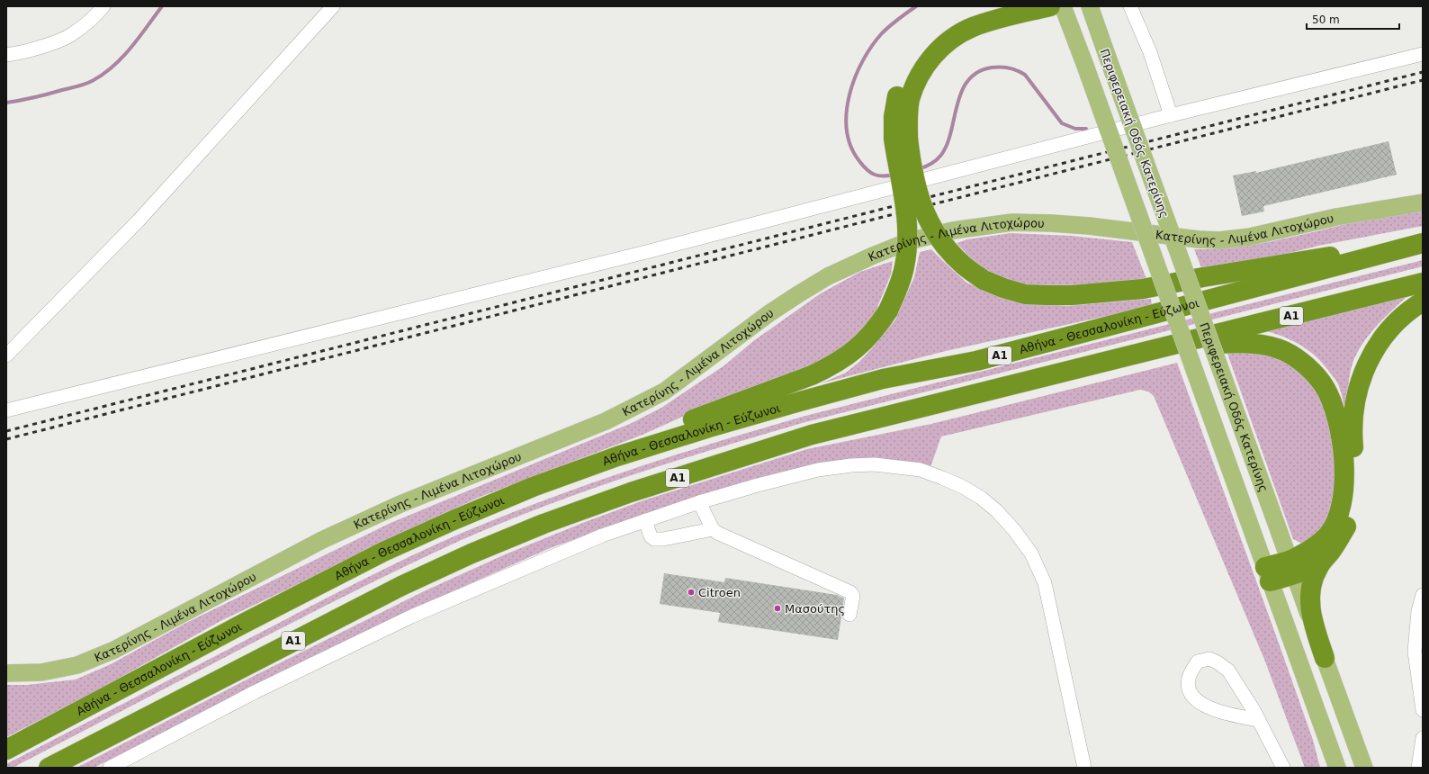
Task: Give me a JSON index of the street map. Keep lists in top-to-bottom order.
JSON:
{
  "streets": {
    "highway": ["Α1", "Αθήνα - Θεσσαλονίκη - Εύζωνοι"],
    "main road": ["Περιφερειακή Οδός Κατερίνης", "Κατερίνης - Λιμένα Λιτοχώρου"]
  },
  "places": ["Citroen", "Μασούτης"],
  "scale_bar": "50 m"
}
